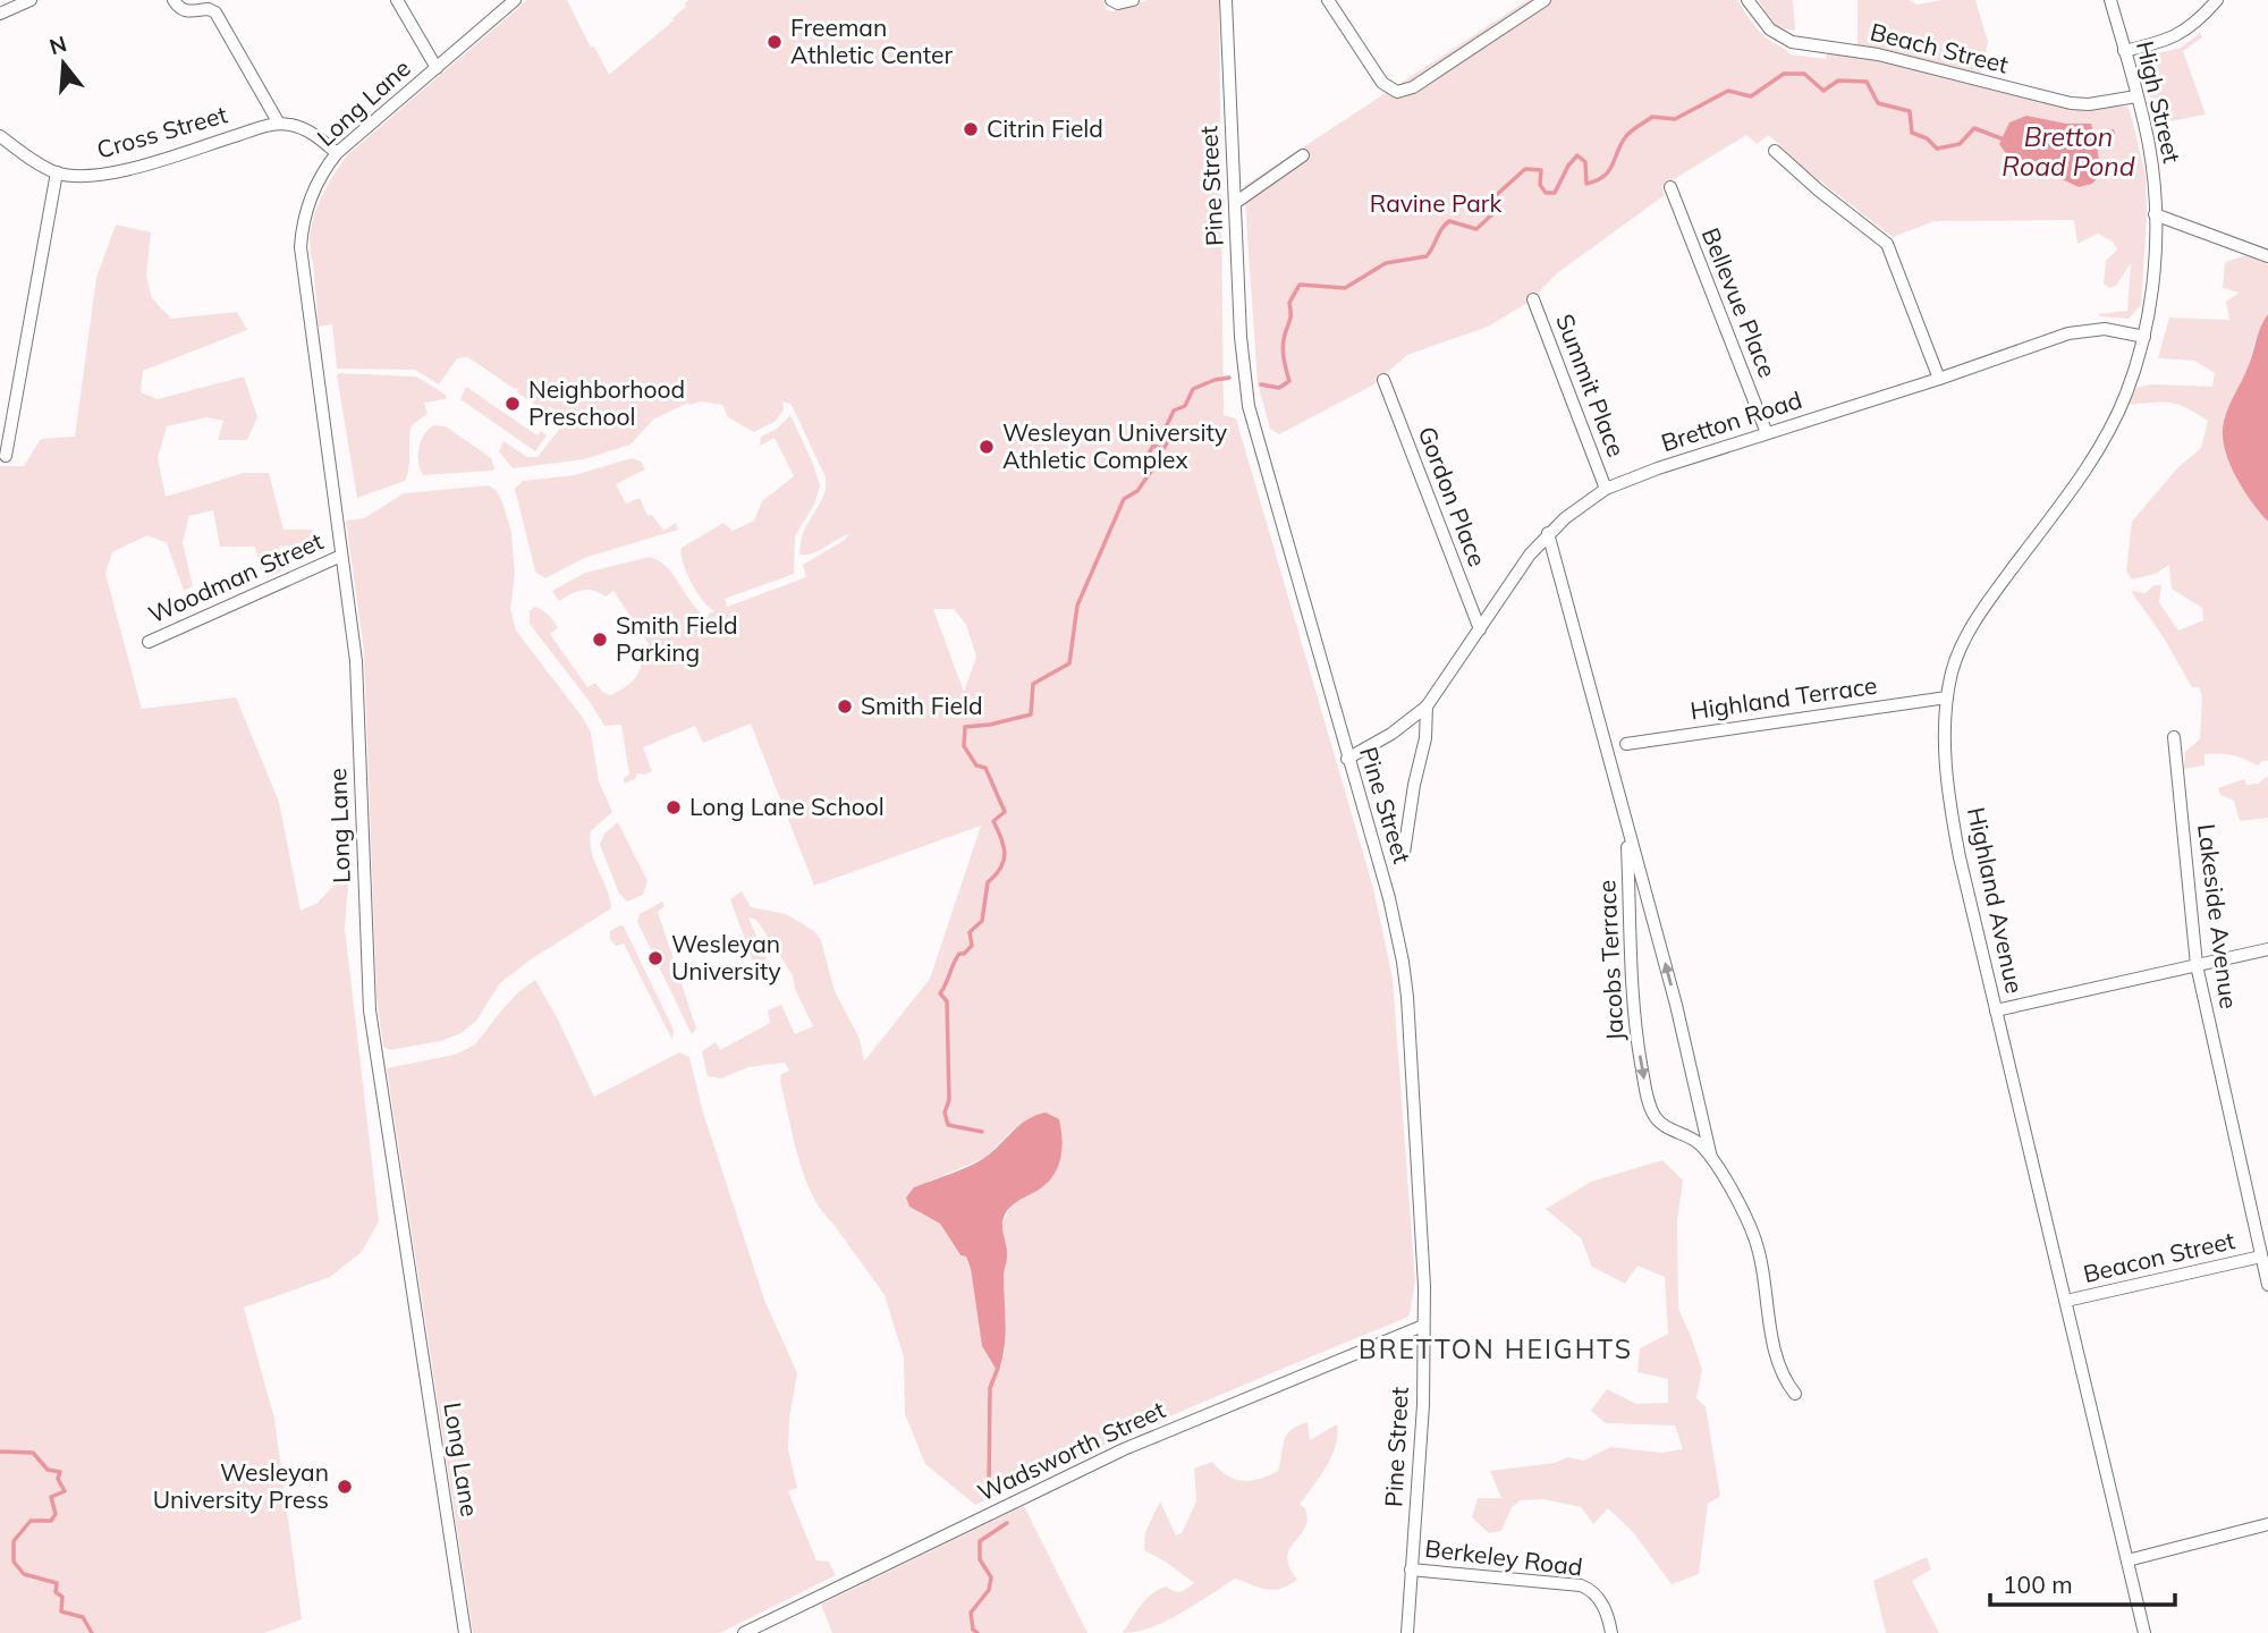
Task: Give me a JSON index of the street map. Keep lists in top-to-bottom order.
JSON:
{
  "streets": {
    "street": [
      "Beach Street",
      "High Street",
      "Long Lane",
      "Cross Street",
      "Pine Street",
      "Bellevue Place",
      "Summit Place",
      "Bretton Road",
      "Gordon Place",
      "Woodman Street",
      "Highland Terrace",
      "Highland Avenue",
      "Lakeside Avenue",
      "Jacobs Terrace",
      "Beacon Street",
      "Wadsworth Street",
      "Berkeley Road"
    ]
  },
  "crossings": [
    ["Beach Street", "High Street"],
    ["High Street", "Highland Avenue"],
    ["Long Lane", "Woodman Street"],
    ["Pine Street", "Bretton Road"],
    ["Pine Street", "Wadsworth Street"],
    ["Pine Street", "Berkeley Road"],
    ["Bellevue Place", "Bretton Road"],
    ["Summit Place", "Bretton Road"],
    ["Bretton Road", "Gordon Place"],
    ["Bretton Road", "Highland Avenue"],
    ["Bretton Road", "Jacobs Terrace"],
    ["Highland Terrace", "Highland Avenue"],
    ["Highland Avenue", "Beacon Street"],
    ["Lakeside Avenue", "Beacon Street"]
  ],
  "districts": ["BRETTON HEIGHTS"],
  "water": ["Bretton Road Pond"],
  "parks": ["Ravine Park"],
  "places": [
    "Freeman Athletic Center",
    "Citrin Field",
    "Neighborhood Preschool",
    "Wesleyan University Athletic Complex",
    "Smith Field Parking",
    "Smith Field",
    "Long Lane School",
    "Wesleyan University",
    "Wesleyan University Press"
  ],
  "scale_bar": "100 m",
  "north": "top"
}
